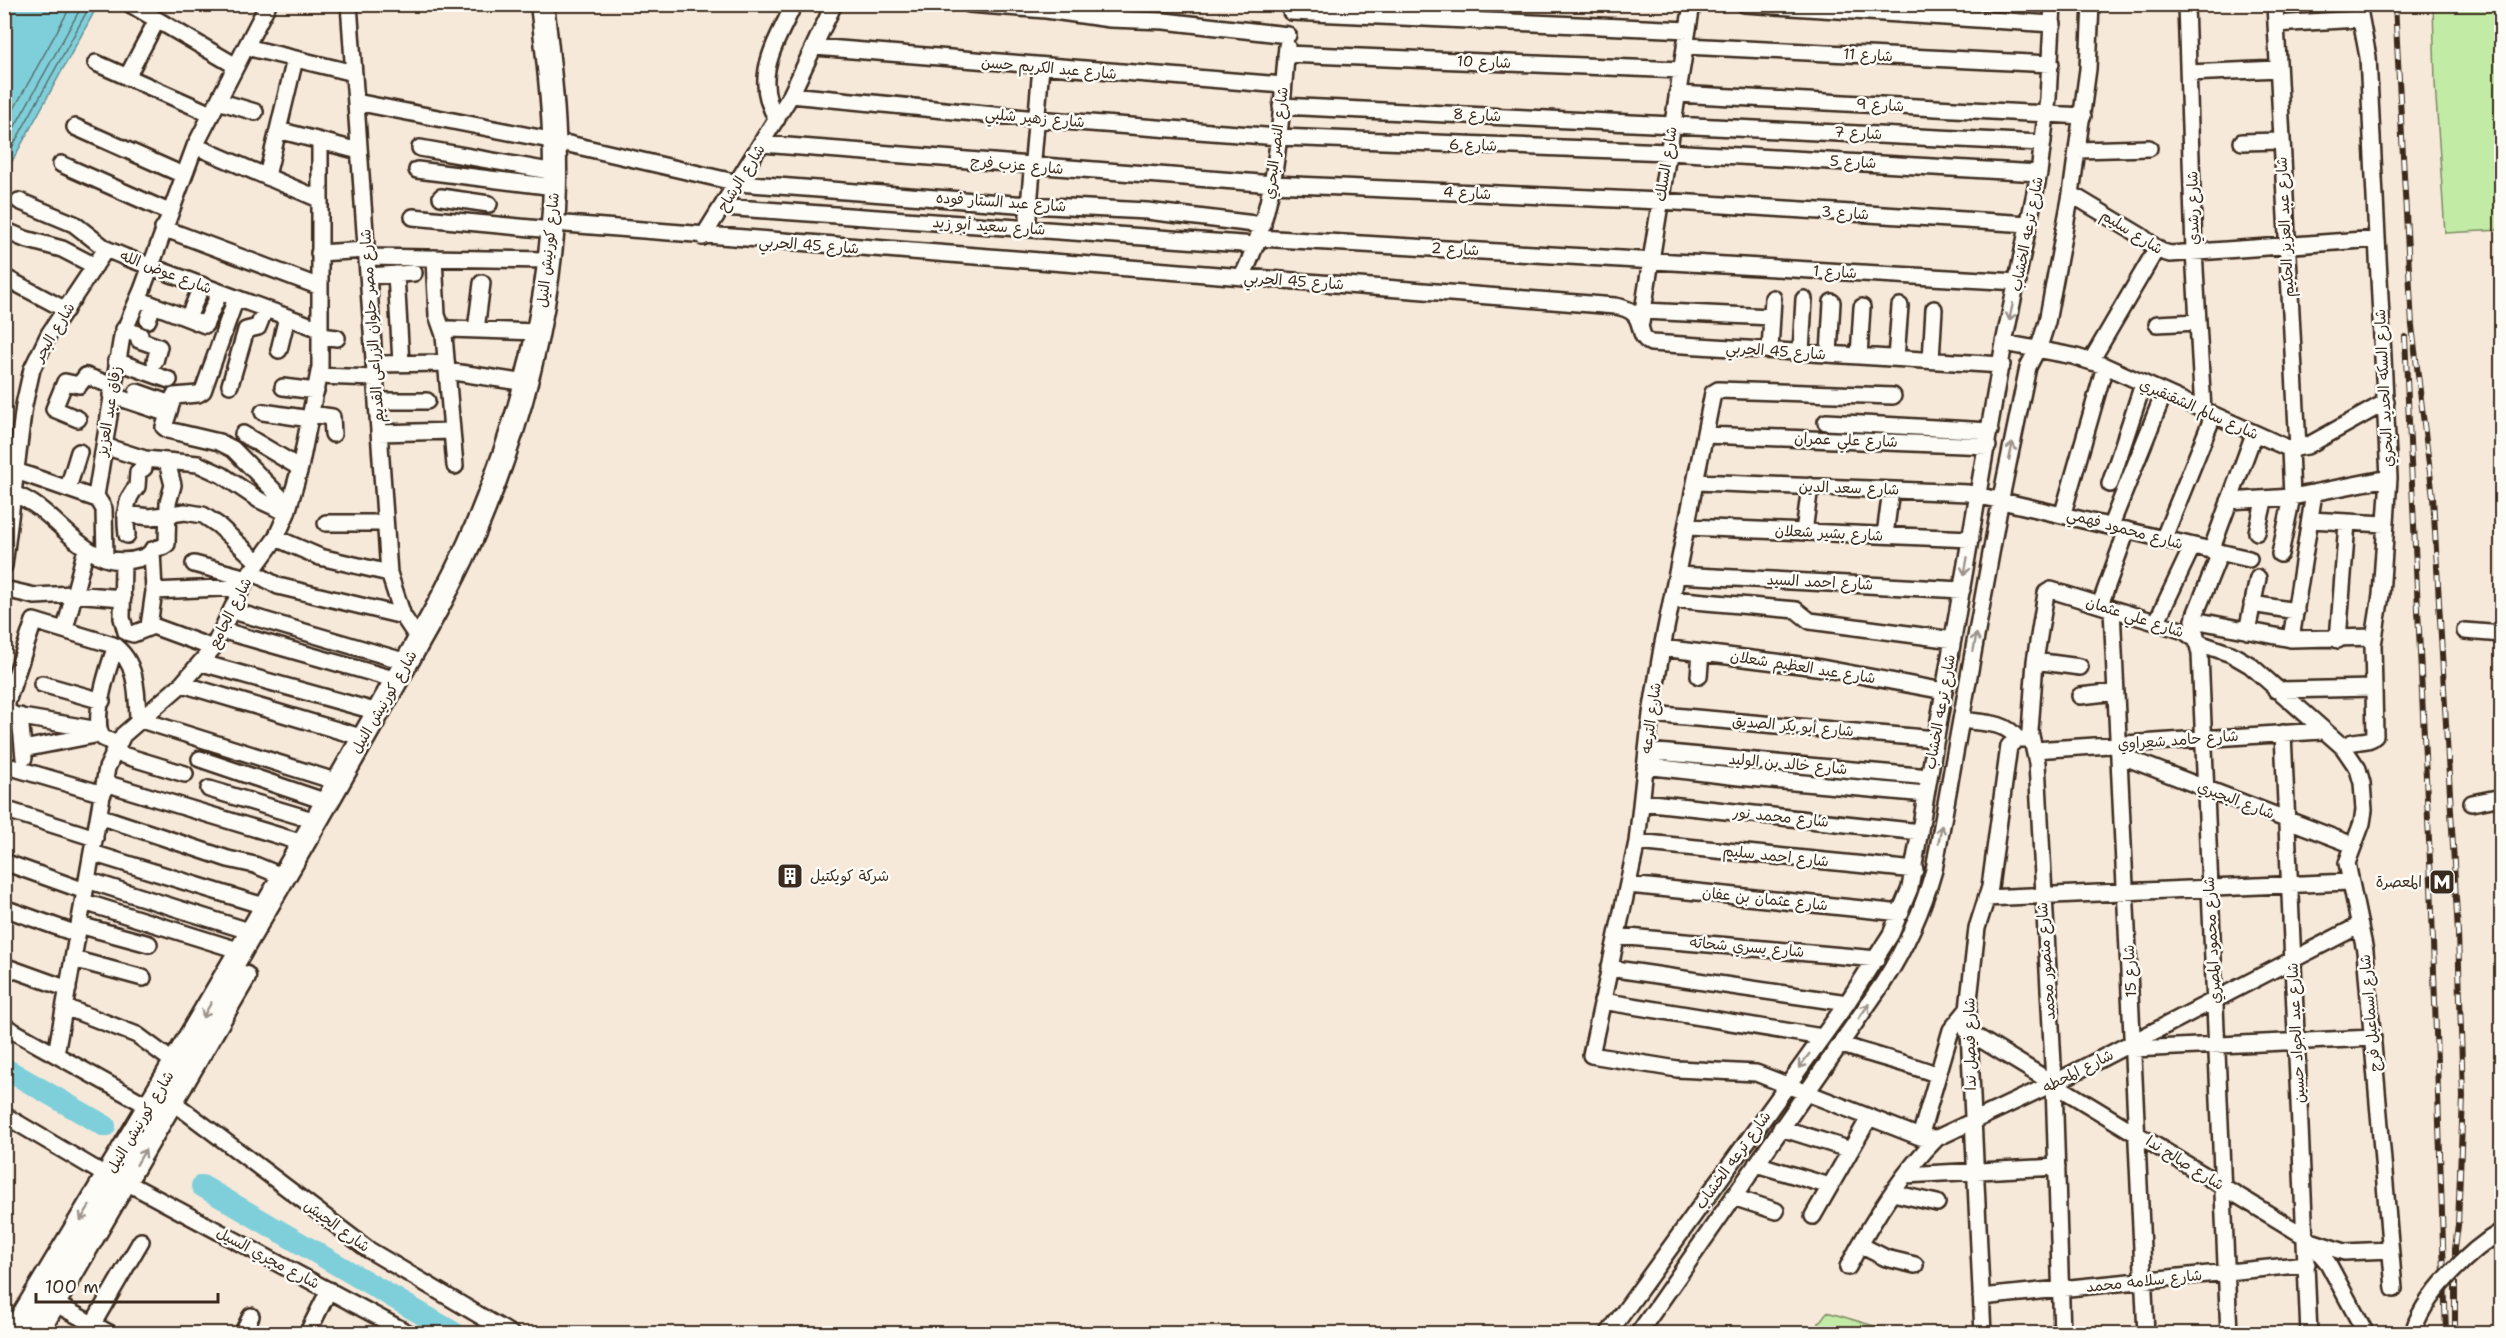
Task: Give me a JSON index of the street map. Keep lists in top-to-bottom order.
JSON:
{
  "streets": {
    "highway": ["شارع كورنيش النيل"],
    "street": [
      "شارع 11",
      "شارع 10",
      "شارع عبد الكريم حسن",
      "شارع 9",
      "شارع 8",
      "شارع زهير شلبي",
      "شارع 7",
      "شارع النصر البحري",
      "شارع 6",
      "شارع 5",
      "شارع السلك",
      "شارع عزب فرج",
      "شارع الرشاح",
      "شارع 4",
      "شارع عبد الستار فوده",
      "شارع رشدي",
      "شارع 3",
      "شارع سعيد أبو زيد",
      "شارع عبد العزيز الحكيم",
      "شارع سليم",
      "شارع ترعه الخشاب",
      "شارع 45 الحربي",
      "شارع 2",
      "شارع عوض الله",
      "شارع 1",
      "شارع مصر حلوان الزراعى القديم",
      "شارع البحر",
      "شارع السكه الحديد البحري",
      "شارع سالم الشقنقيري",
      "زقاق عبد العزيز",
      "شارع علي عمران",
      "شارع سعد الدين",
      "شارع محمود فهمي",
      "شارع بشير شعلان",
      "شارع احمد السيد",
      "شارع الجامع",
      "شارع علي عثمان",
      "شارع عبد العظيم شعلان",
      "شارع الترعه",
      "شارع أبو بكر الصديق",
      "شارع حامد شعراوي",
      "شارع خالد بن الوليد",
      "شارع البحيري",
      "شارع محمد نور",
      "شارع احمد سليم",
      "شارع عثمان بن عفان",
      "شارع محمود المصري",
      "شارع يسري شحاته",
      "شارع منصور محمد",
      "شارع 15",
      "شارع اسماعيل فرج",
      "شارع عبد الجواد حسين",
      "شارع فيصل ندا",
      "شارع المحطه",
      "شارع صالح ندا",
      "شارع الجيش",
      "شارع مجري السيل",
      "شارع سلامه محمد"
    ]
  },
  "crossings": [
    ["شارع 11", "شارع السلك"],
    ["شارع 11", "شارع ترعه الخشاب"],
    ["شارع 10", "شارع النصر البحري"],
    ["شارع 10", "شارع السلك"],
    ["شارع عبد الكريم حسن", "شارع النصر البحري"],
    ["شارع عبد الكريم حسن", "شارع الرشاح"],
    ["شارع 9", "شارع السلك"],
    ["شارع 9", "شارع ترعه الخشاب"],
    ["شارع 8", "شارع 7"],
    ["شارع 8", "شارع النصر البحري"],
    ["شارع 8", "شارع السلك"],
    ["شارع زهير شلبي", "شارع النصر البحري"],
    ["شارع زهير شلبي", "شارع 6"],
    ["شارع زهير شلبي", "شارع الرشاح"],
    ["شارع 7", "شارع السلك"],
    ["شارع 7", "شارع ترعه الخشاب"],
    ["شارع النصر البحري", "شارع 6"],
    ["شارع النصر البحري", "شارع عزب فرج"],
    ["شارع النصر البحري", "شارع 4"],
    ["شارع النصر البحري", "شارع عبد الستار فوده"],
    ["شارع النصر البحري", "شارع سعيد أبو زيد"],
    ["شارع النصر البحري", "شارع 45 الحربي"],
    ["شارع النصر البحري", "شارع 2"],
    ["شارع 6", "شارع 5"],
    ["شارع 6", "شارع السلك"],
    ["شارع 5", "شارع السلك"],
    ["شارع 5", "شارع ترعه الخشاب"],
    ["شارع السلك", "شارع 4"],
    ["شارع السلك", "شارع 3"],
    ["شارع السلك", "شارع 45 الحربي"],
    ["شارع السلك", "شارع 2"],
    ["شارع السلك", "شارع 1"],
    ["شارع عزب فرج", "شارع الرشاح"],
    ["شارع عزب فرج", "شارع 4"],
    ["شارع الرشاح", "شارع عبد الستار فوده"],
    ["شارع الرشاح", "شارع سعيد أبو زيد"],
    ["شارع الرشاح", "شارع 45 الحربي"],
    ["شارع 4", "شارع 3"],
    ["شارع عبد الستار فوده", "شارع سعيد أبو زيد"],
    ["شارع عبد الستار فوده", "شارع 2"],
    ["شارع عبد الستار فوده", "شارع كورنيش النيل"],
    ["شارع عبد الستار فوده", "شارع مصر حلوان الزراعى القديم"],
    ["شارع رشدي", "شارع سليم"],
    ["شارع رشدي", "شارع سالم الشقنقيري"],
    ["شارع 3", "شارع ترعه الخشاب"],
    ["شارع سعيد أبو زيد", "شارع 2"],
    ["شارع عبد العزيز الحكيم", "شارع سليم"],
    ["شارع عبد العزيز الحكيم", "شارع سالم الشقنقيري"],
    ["شارع سليم", "شارع ترعه الخشاب"],
    ["شارع سليم", "شارع السكه الحديد البحري"],
    ["شارع ترعه الخشاب", "شارع 45 الحربي"],
    ["شارع ترعه الخشاب", "شارع 1"],
    ["شارع ترعه الخشاب", "شارع سالم الشقنقيري"],
    ["شارع ترعه الخشاب", "شارع علي عمران"],
    ["شارع ترعه الخشاب", "شارع سعد الدين"],
    ["شارع ترعه الخشاب", "شارع محمود فهمي"],
    ["شارع ترعه الخشاب", "شارع بشير شعلان"],
    ["شارع ترعه الخشاب", "شارع احمد السيد"],
    ["شارع ترعه الخشاب", "شارع عبد العظيم شعلان"],
    ["شارع ترعه الخشاب", "شارع أبو بكر الصديق"],
    ["شارع ترعه الخشاب", "شارع خالد بن الوليد"],
    ["شارع ترعه الخشاب", "شارع محمد نور"],
    ["شارع ترعه الخشاب", "شارع احمد سليم"],
    ["شارع ترعه الخشاب", "شارع عثمان بن عفان"],
    ["شارع ترعه الخشاب", "شارع يسري شحاته"],
    ["شارع ترعه الخشاب", "شارع المحطه"],
    ["شارع 45 الحربي", "شارع كورنيش النيل"],
    ["شارع 2", "شارع 1"],
    ["شارع كورنيش النيل", "شارع مصر حلوان الزراعى القديم"],
    ["شارع كورنيش النيل", "شارع الجيش"],
    ["شارع كورنيش النيل", "شارع مجري السيل"],
    ["شارع عوض الله", "شارع البحر"],
    ["شارع عوض الله", "زقاق عبد العزيز"],
    ["شارع عوض الله", "شارع الجامع"],
    ["شارع السكه الحديد البحري", "شارع علي عثمان"],
    ["شارع السكه الحديد البحري", "شارع اسماعيل فرج"],
    ["شارع علي عمران", "شارع الترعه"],
    ["شارع سعد الدين", "شارع محمود فهمي"],
    ["شارع سعد الدين", "شارع الترعه"],
    ["شارع بشير شعلان", "شارع الترعه"],
    ["شارع احمد السيد", "شارع الترعه"],
    ["شارع علي عثمان", "شارع حامد شعراوي"],
    ["شارع علي عثمان", "شارع محمود المصري"],
    ["شارع علي عثمان", "شارع منصور محمد"],
    ["شارع علي عثمان", "شارع 15"],
    ["شارع علي عثمان", "شارع اسماعيل فرج"],
    ["شارع عبد العظيم شعلان", "شارع الترعه"],
    ["شارع الترعه", "شارع أبو بكر الصديق"],
    ["شارع الترعه", "شارع خالد بن الوليد"],
    ["شارع الترعه", "شارع محمد نور"],
    ["شارع الترعه", "شارع احمد سليم"],
    ["شارع الترعه", "شارع عثمان بن عفان"],
    ["شارع الترعه", "شارع يسري شحاته"],
    ["شارع الترعه", "شارع المحطه"],
    ["شارع حامد شعراوي", "شارع البحيري"],
    ["شارع حامد شعراوي", "شارع محمود المصري"],
    ["شارع حامد شعراوي", "شارع منصور محمد"],
    ["شارع حامد شعراوي", "شارع 15"],
    ["شارع حامد شعراوي", "شارع عبد الجواد حسين"],
    ["شارع حامد شعراوي", "شارع فيصل ندا"],
    ["شارع البحيري", "شارع محمود المصري"],
    ["شارع البحيري", "شارع 15"],
    ["شارع البحيري", "شارع اسماعيل فرج"],
    ["شارع البحيري", "شارع عبد الجواد حسين"],
    ["شارع محمود المصري", "شارع المحطه"],
    ["شارع محمود المصري", "شارع صالح ندا"],
    ["شارع محمود المصري", "شارع سلامه محمد"],
    ["شارع منصور محمد", "شارع فيصل ندا"],
    ["شارع منصور محمد", "شارع المحطه"],
    ["شارع منصور محمد", "شارع صالح ندا"],
    ["شارع منصور محمد", "شارع سلامه محمد"],
    ["شارع 15", "شارع المحطه"],
    ["شارع 15", "شارع صالح ندا"],
    ["شارع 15", "شارع سلامه محمد"],
    ["شارع اسماعيل فرج", "شارع المحطه"],
    ["شارع عبد الجواد حسين", "شارع المحطه"],
    ["شارع عبد الجواد حسين", "شارع صالح ندا"],
    ["شارع عبد الجواد حسين", "شارع سلامه محمد"],
    ["شارع فيصل ندا", "شارع المحطه"],
    ["شارع فيصل ندا", "شارع صالح ندا"],
    ["شارع فيصل ندا", "شارع سلامه محمد"],
    ["شارع المحطه", "شارع صالح ندا"]
  ],
  "places": {
    "building": ["شركة كويكتيل"],
    "metro station": ["المعصرة"]
  },
  "scale_bar": "100 m"
}
